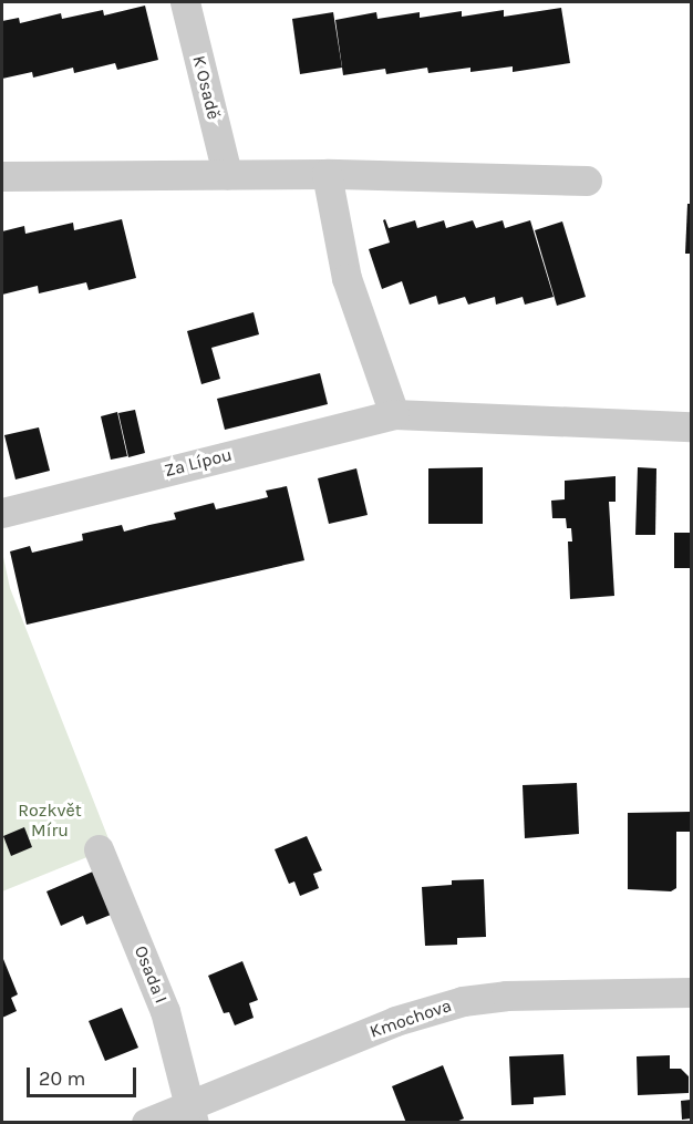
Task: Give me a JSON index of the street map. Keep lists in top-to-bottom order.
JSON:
{
  "streets": {
    "street": [
      "K Osadě",
      "Za Lípou",
      "Osada I",
      "Kmochova"
    ]
  },
  "crossings": [
    ["Osada I", "Kmochova"]
  ],
  "parks": ["Rozkvět Míru"],
  "scale_bar": "20 m"
}
